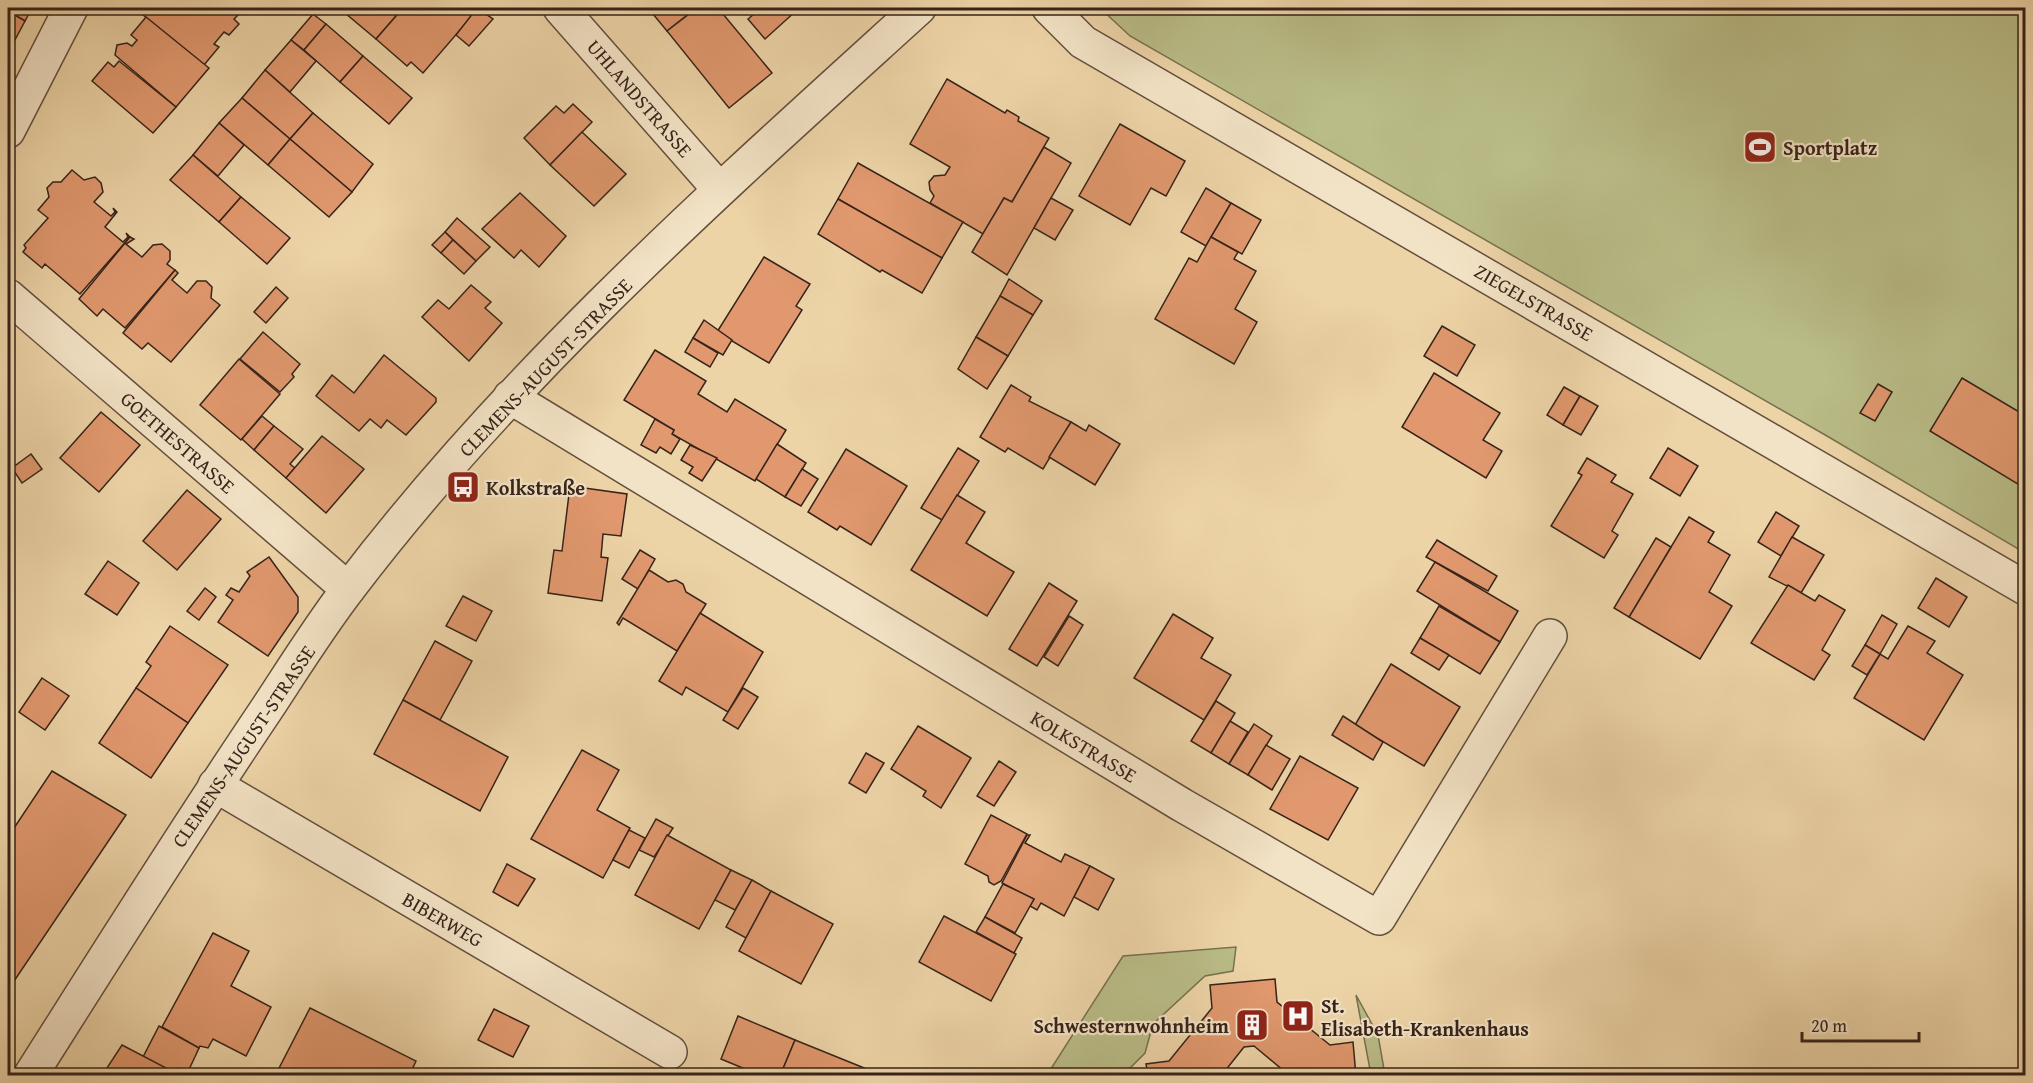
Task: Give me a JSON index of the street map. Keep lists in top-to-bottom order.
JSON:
{
  "streets": {
    "street": [
      "UHLANDSTRASSE",
      "ZIEGELSTRASSE",
      "CLEMENS-AUGUST-STRASSE",
      "GOETHESTRASSE",
      "KOLKSTRASSE",
      "BIBERWEG"
    ]
  },
  "crossings": [
    ["UHLANDSTRASSE", "CLEMENS-AUGUST-STRASSE"],
    ["CLEMENS-AUGUST-STRASSE", "GOETHESTRASSE"],
    ["CLEMENS-AUGUST-STRASSE", "KOLKSTRASSE"],
    ["CLEMENS-AUGUST-STRASSE", "BIBERWEG"]
  ],
  "places": {
    "sports": ["Sportplatz"],
    "bus stop": ["Kolkstraße"],
    "hospital": ["St. Elisabeth-Krankenhaus"],
    "building": ["Schwesternwohnheim"]
  },
  "scale_bar": "20 m"
}
